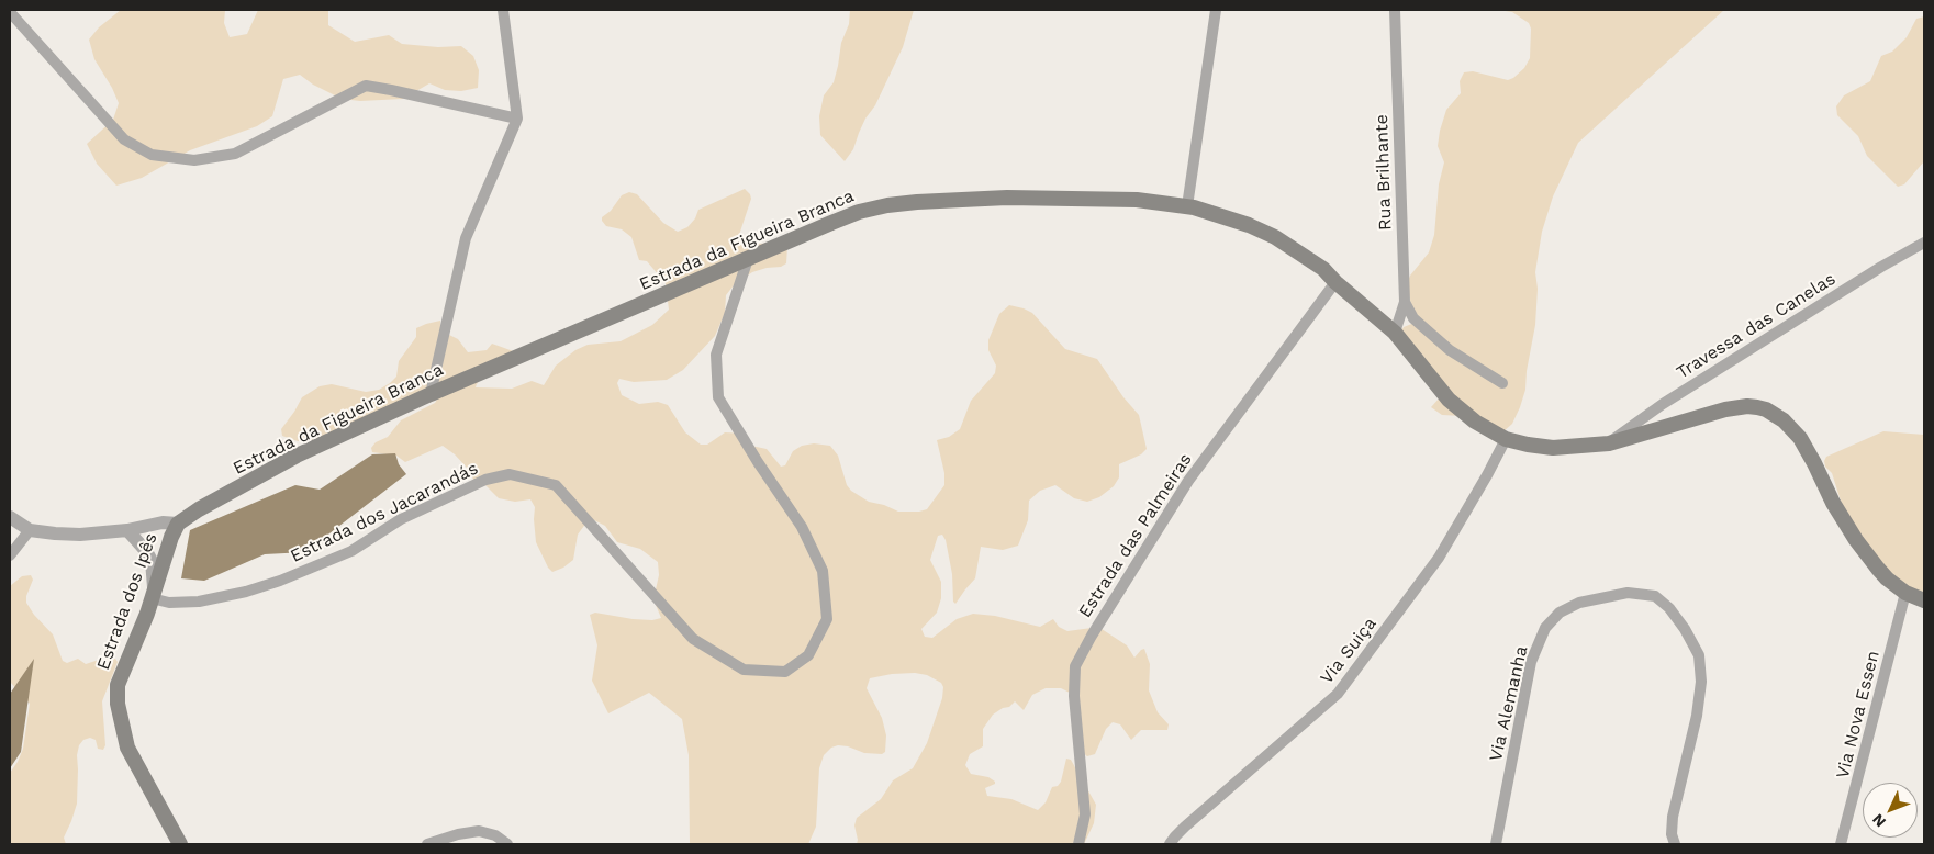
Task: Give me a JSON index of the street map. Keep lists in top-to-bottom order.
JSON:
{
  "streets": {
    "main road": ["Estrada da Figueira Branca", "Estrada dos Ipês"],
    "street": [
      "Rua Brilhante",
      "Travessa das Canelas",
      "Estrada dos Jacarandás",
      "Estrada das Palmeiras",
      "Via Suiça",
      "Via Alemanha",
      "Via Nova Essen"
    ]
  },
  "crossings": [
    ["Rua Brilhante", "Estrada da Figueira Branca"],
    ["Estrada da Figueira Branca", "Travessa das Canelas"],
    ["Estrada da Figueira Branca", "Estrada dos Jacarandás"],
    ["Estrada da Figueira Branca", "Estrada das Palmeiras"],
    ["Estrada da Figueira Branca", "Estrada dos Ipês"],
    ["Estrada da Figueira Branca", "Via Suiça"],
    ["Estrada da Figueira Branca", "Via Nova Essen"],
    ["Estrada dos Jacarandás", "Estrada dos Ipês"]
  ],
  "north": "bottom left"
}
